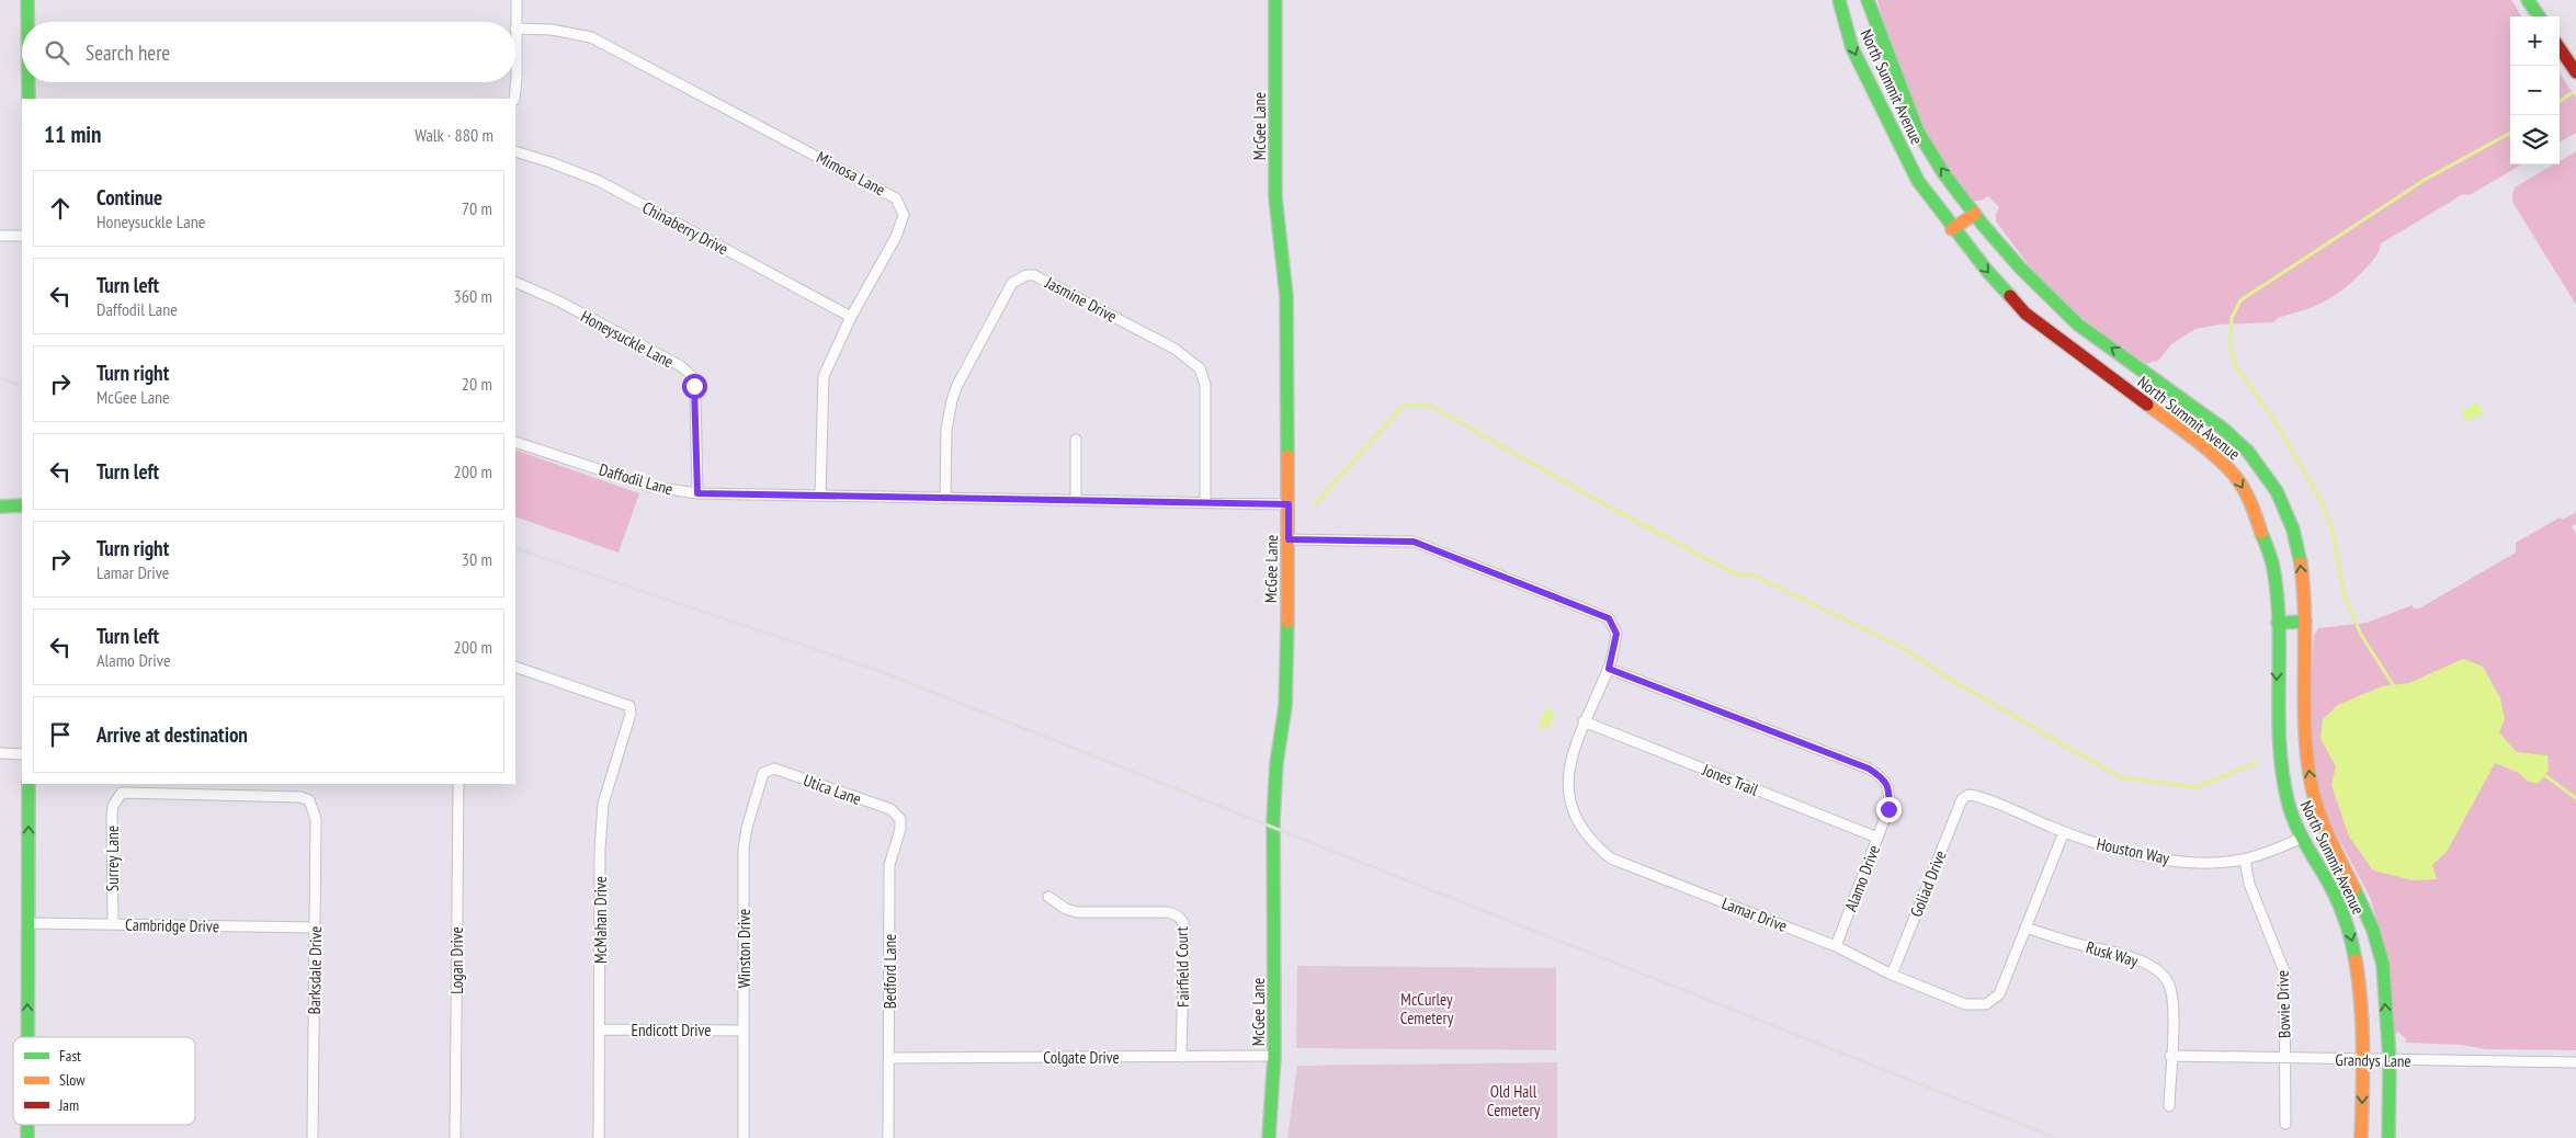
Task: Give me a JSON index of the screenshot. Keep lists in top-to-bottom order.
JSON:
{
  "streets": {
    "main road": ["North Summit Avenue", "McGee Lane"],
    "street": [
      "Mimosa Lane",
      "Chinaberry Drive",
      "Jasmine Drive",
      "Honeysuckle Lane",
      "Daffodil Lane",
      "Jones Trail",
      "Utica Lane",
      "Houston Way",
      "Surrey Lane",
      "Alamo Drive",
      "Goliad Drive",
      "Lamar Drive",
      "McMahan Drive",
      "Cambridge Drive",
      "Winston Drive",
      "Rusk Way",
      "Logan Drive",
      "Fairfield Court",
      "Barksdale Drive",
      "Bedford Lane",
      "Bowie Drive",
      "Endicott Drive",
      "Colgate Drive",
      "Grandys Lane"
    ]
  },
  "crossings": [
    ["North Summit Avenue", "Houston Way"],
    ["North Summit Avenue", "Grandys Lane"],
    ["McGee Lane", "Daffodil Lane"],
    ["McGee Lane", "Lamar Drive"],
    ["McGee Lane", "Colgate Drive"],
    ["Mimosa Lane", "Chinaberry Drive"],
    ["Mimosa Lane", "Daffodil Lane"],
    ["Jasmine Drive", "Daffodil Lane"],
    ["Honeysuckle Lane", "Daffodil Lane"],
    ["Jones Trail", "Alamo Drive"],
    ["Jones Trail", "Lamar Drive"],
    ["Utica Lane", "Winston Drive"],
    ["Utica Lane", "Bedford Lane"],
    ["Houston Way", "Goliad Drive"],
    ["Houston Way", "Lamar Drive"],
    ["Houston Way", "Bowie Drive"],
    ["Surrey Lane", "Cambridge Drive"],
    ["Surrey Lane", "Barksdale Drive"],
    ["Alamo Drive", "Lamar Drive"],
    ["Goliad Drive", "Lamar Drive"],
    ["Lamar Drive", "Rusk Way"],
    ["McMahan Drive", "Endicott Drive"],
    ["Cambridge Drive", "Barksdale Drive"],
    ["Winston Drive", "Endicott Drive"],
    ["Rusk Way", "Grandys Lane"],
    ["Fairfield Court", "Colgate Drive"],
    ["Bedford Lane", "Colgate Drive"],
    ["Bowie Drive", "Grandys Lane"]
  ],
  "parks": ["McCurley Cemetery", "Old Hall Cemetery"],
  "legend": ["Fast", "Slow", "Jam"],
  "page": {
    "map_buttons": ["+", "−"],
    "search": "Search here",
    "heading": ["11 min", "Walk · 880 m"],
    "list": [
      ["Continue", "Honeysuckle Lane", "70 m"],
      ["Turn left", "Daffodil Lane", "360 m"],
      ["Turn right", "McGee Lane", "20 m"],
      ["Turn left", "200 m"],
      ["Turn right", "Lamar Drive", "30 m"],
      ["Turn left", "Alamo Drive", "200 m"],
      "Arrive at destination"
    ]
  }
}
